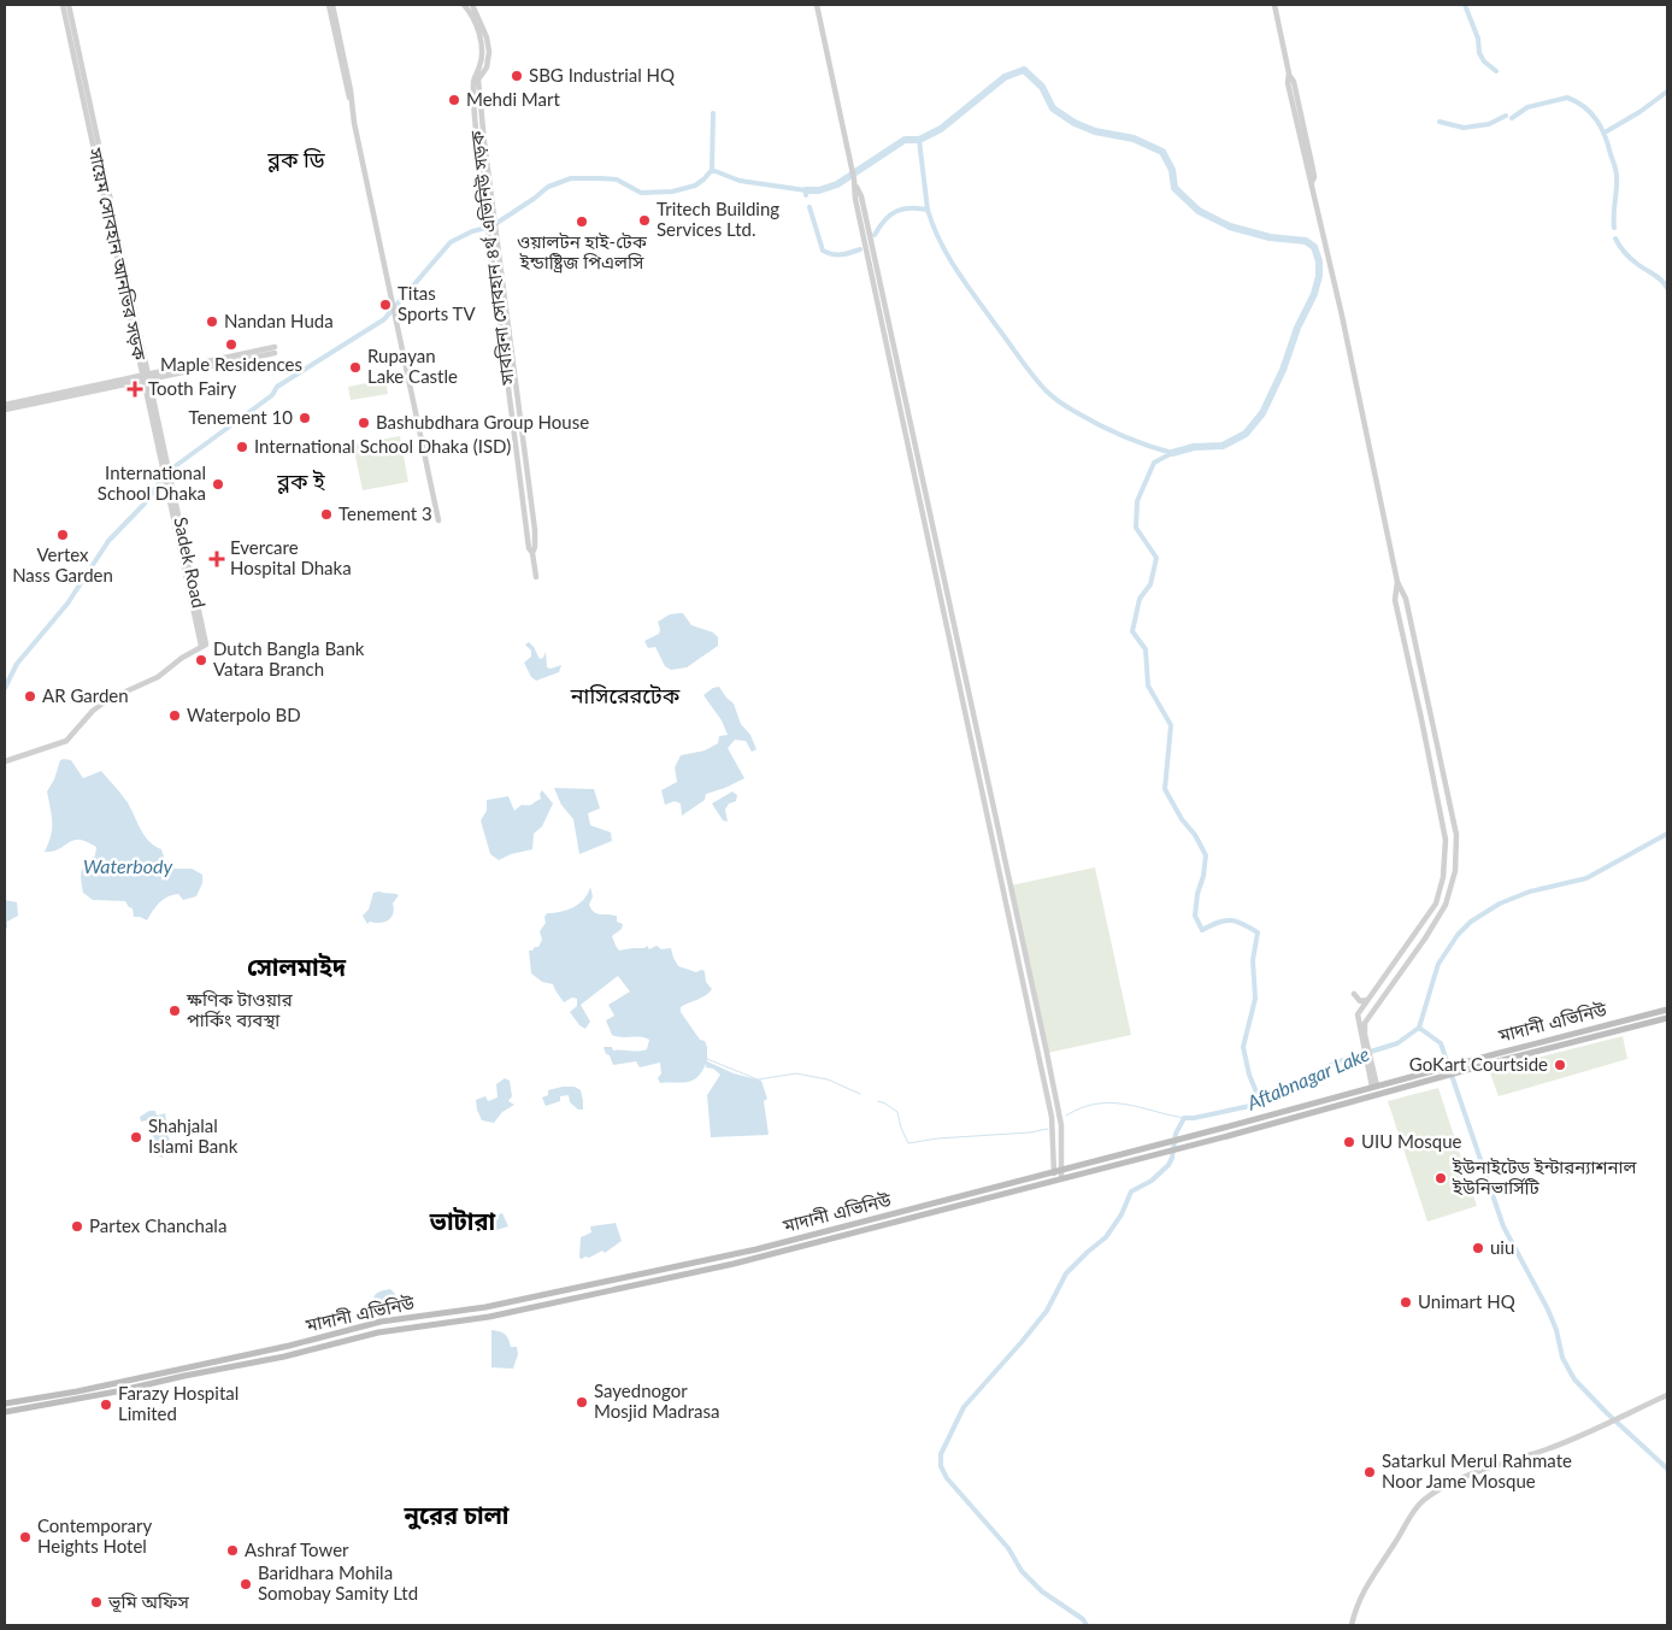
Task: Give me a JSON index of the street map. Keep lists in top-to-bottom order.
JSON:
{
  "streets": {
    "main road": ["মাদানী এভিনিউ"],
    "street": ["সায়েম সোবহান আনভির সড়ক", "সাবরিনা সোবহান ৪র্থ এভিনিউ সড়ক", "Sadek Road"]
  },
  "crossings": [
    ["সায়েম সোবহান আনভির সড়ক", "Sadek Road"]
  ],
  "districts": [
    "ব্লক ডি",
    "ব্লক ই",
    "নাসিরেরটেক",
    "সোলমাইদ",
    "ভাটারা",
    "নুরের চালা"
  ],
  "water": ["Waterbody", "Aftabnagar Lake"],
  "places": {
    "other": [
      "SBG Industrial HQ",
      "Mehdi Mart",
      "Tritech Building Services Ltd.",
      "ওয়ালটন হাই-টেক ইন্ডাষ্ট্রিজ পিএলসি",
      "Titas Sports TV",
      "Nandan Huda",
      "Maple Residences",
      "Rupayan Lake Castle",
      "Tenement 10",
      "Bashubdhara Group House",
      "International School Dhaka (ISD)",
      "International School Dhaka",
      "Tenement 3",
      "Vertex Nass Garden",
      "Dutch Bangla Bank Vatara Branch",
      "AR Garden",
      "Waterpolo BD",
      "ক্ষণিক টাওয়ার পার্কিং ব্যবস্থা",
      "GoKart Courtside",
      "Shahjalal Islami Bank",
      "UIU Mosque",
      "ইউনাইটেড ইন্টারন্যাশনাল ইউনিভার্সিটি",
      "Partex Chanchala",
      "uiu",
      "Unimart HQ",
      "Sayednogor Mosjid Madrasa",
      "Farazy Hospital Limited",
      "Satarkul Merul Rahmate Noor Jame Mosque",
      "Contemporary Heights Hotel",
      "Ashraf Tower",
      "Baridhara Mohila Somobay Samity Ltd",
      "ভূমি অফিস"
    ],
    "health": ["Tooth Fairy", "Evercare Hospital Dhaka"]
  }
}
